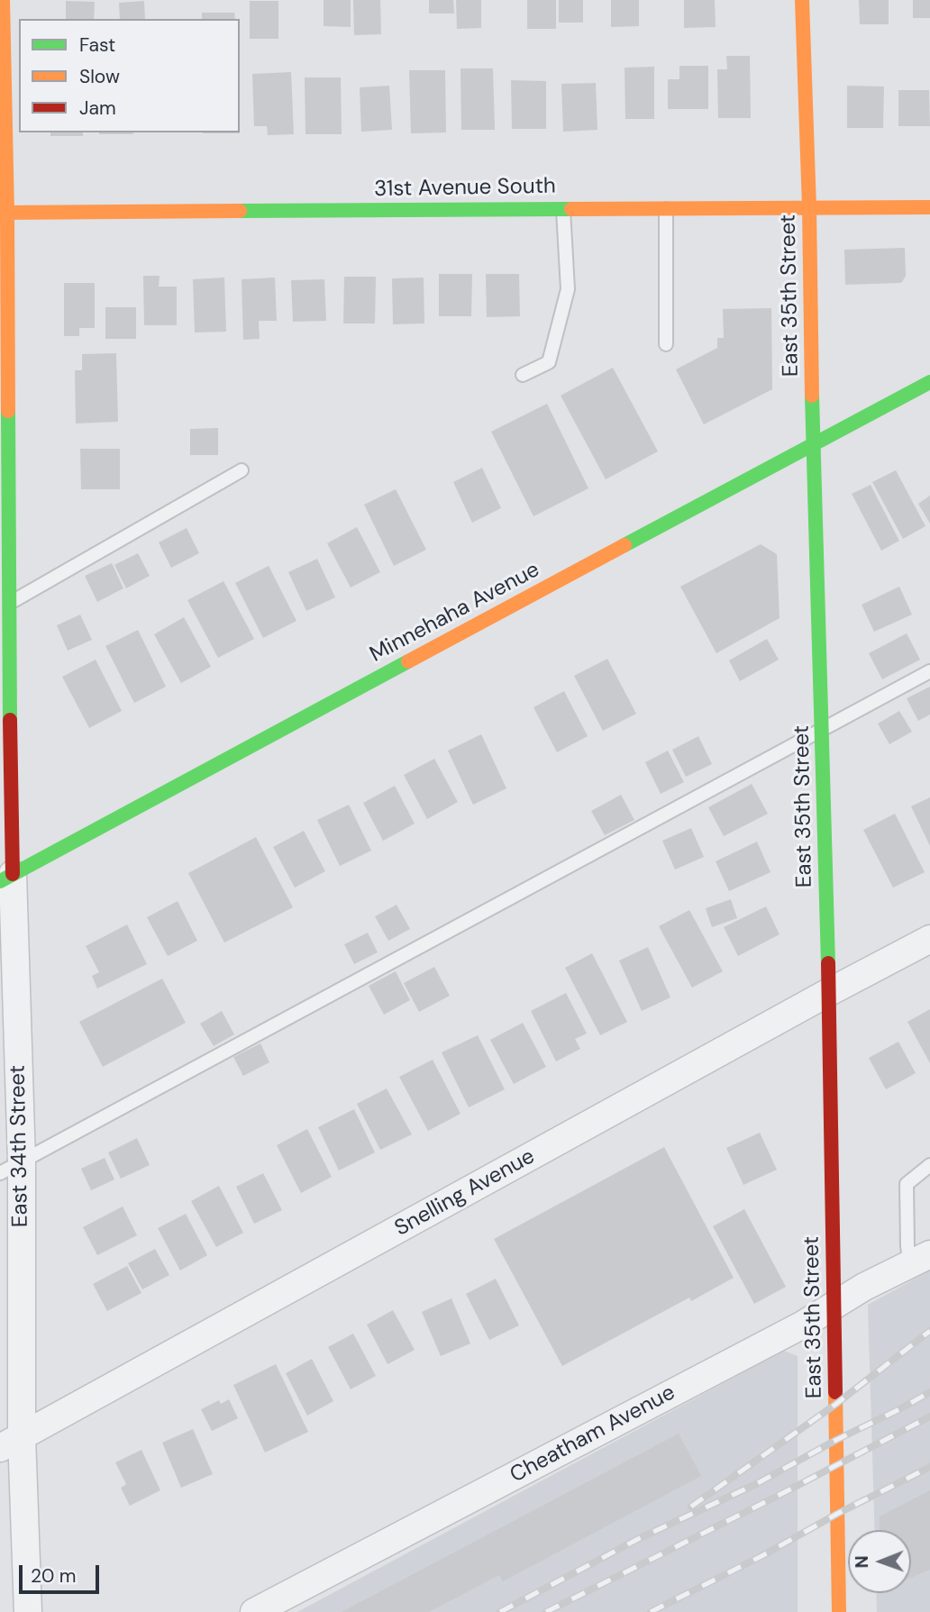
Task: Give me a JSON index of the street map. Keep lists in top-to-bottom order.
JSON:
{
  "streets": {
    "street": [
      "31st Avenue South",
      "East 35th Street",
      "Minnehaha Avenue",
      "East 34th Street",
      "Snelling Avenue",
      "Cheatham Avenue"
    ]
  },
  "crossings": [
    ["31st Avenue South", "East 35th Street"],
    ["31st Avenue South", "East 34th Street"],
    ["East 35th Street", "Minnehaha Avenue"],
    ["East 35th Street", "Snelling Avenue"],
    ["East 35th Street", "Cheatham Avenue"],
    ["Minnehaha Avenue", "East 34th Street"],
    ["East 34th Street", "Snelling Avenue"]
  ],
  "legend": ["Fast", "Slow", "Jam"],
  "scale_bar": "20 m",
  "north": "left"
}
